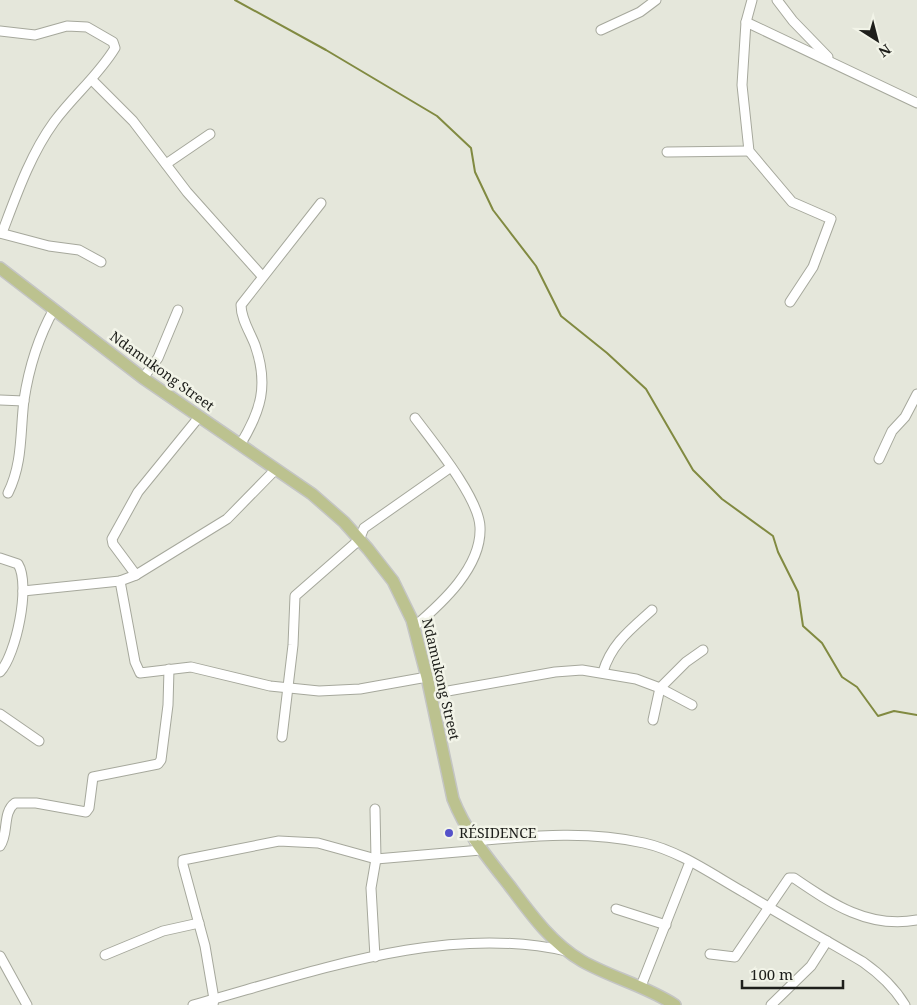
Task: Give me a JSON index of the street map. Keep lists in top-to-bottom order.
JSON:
{
  "streets": {
    "main road": ["Ndamukong Street"]
  },
  "places": ["RÉSIDENCE"],
  "scale_bar": "100 m",
  "north": "bottom right"
}
